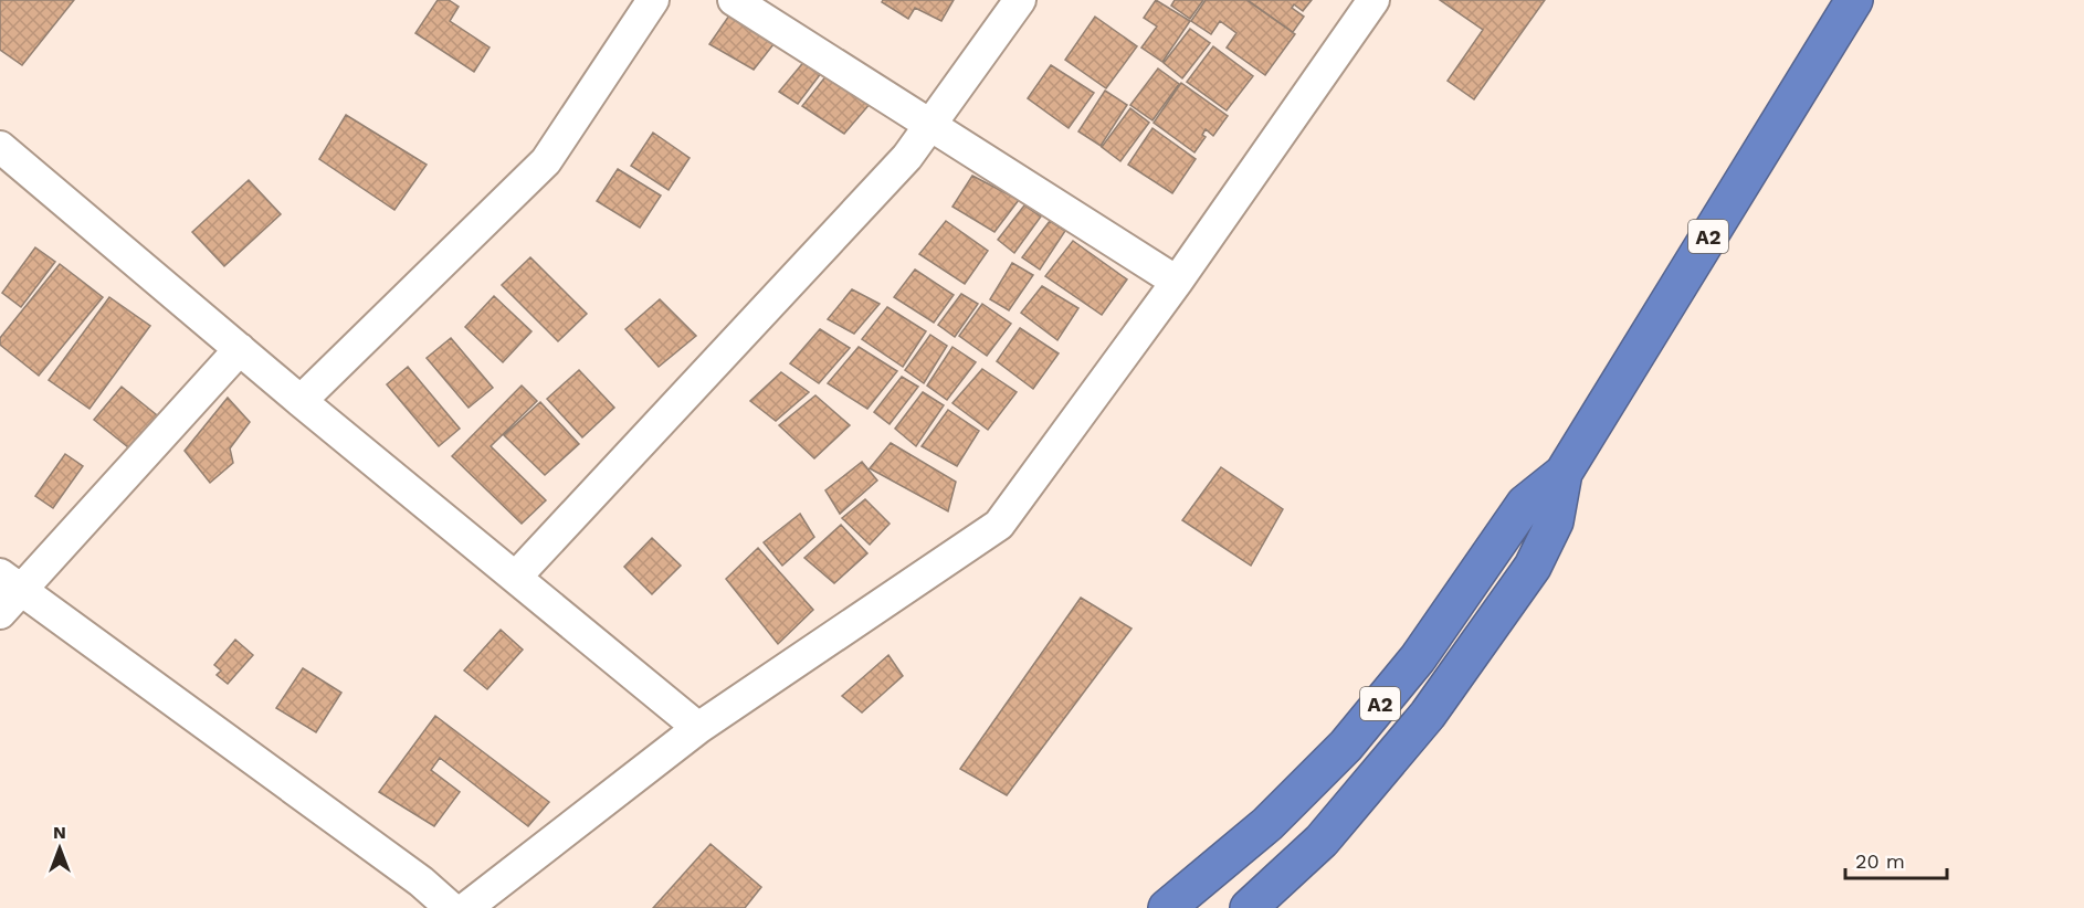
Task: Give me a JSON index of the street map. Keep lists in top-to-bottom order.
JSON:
{
  "streets": {
    "highway": ["A2"]
  },
  "scale_bar": "20 m",
  "north": "top"
}
